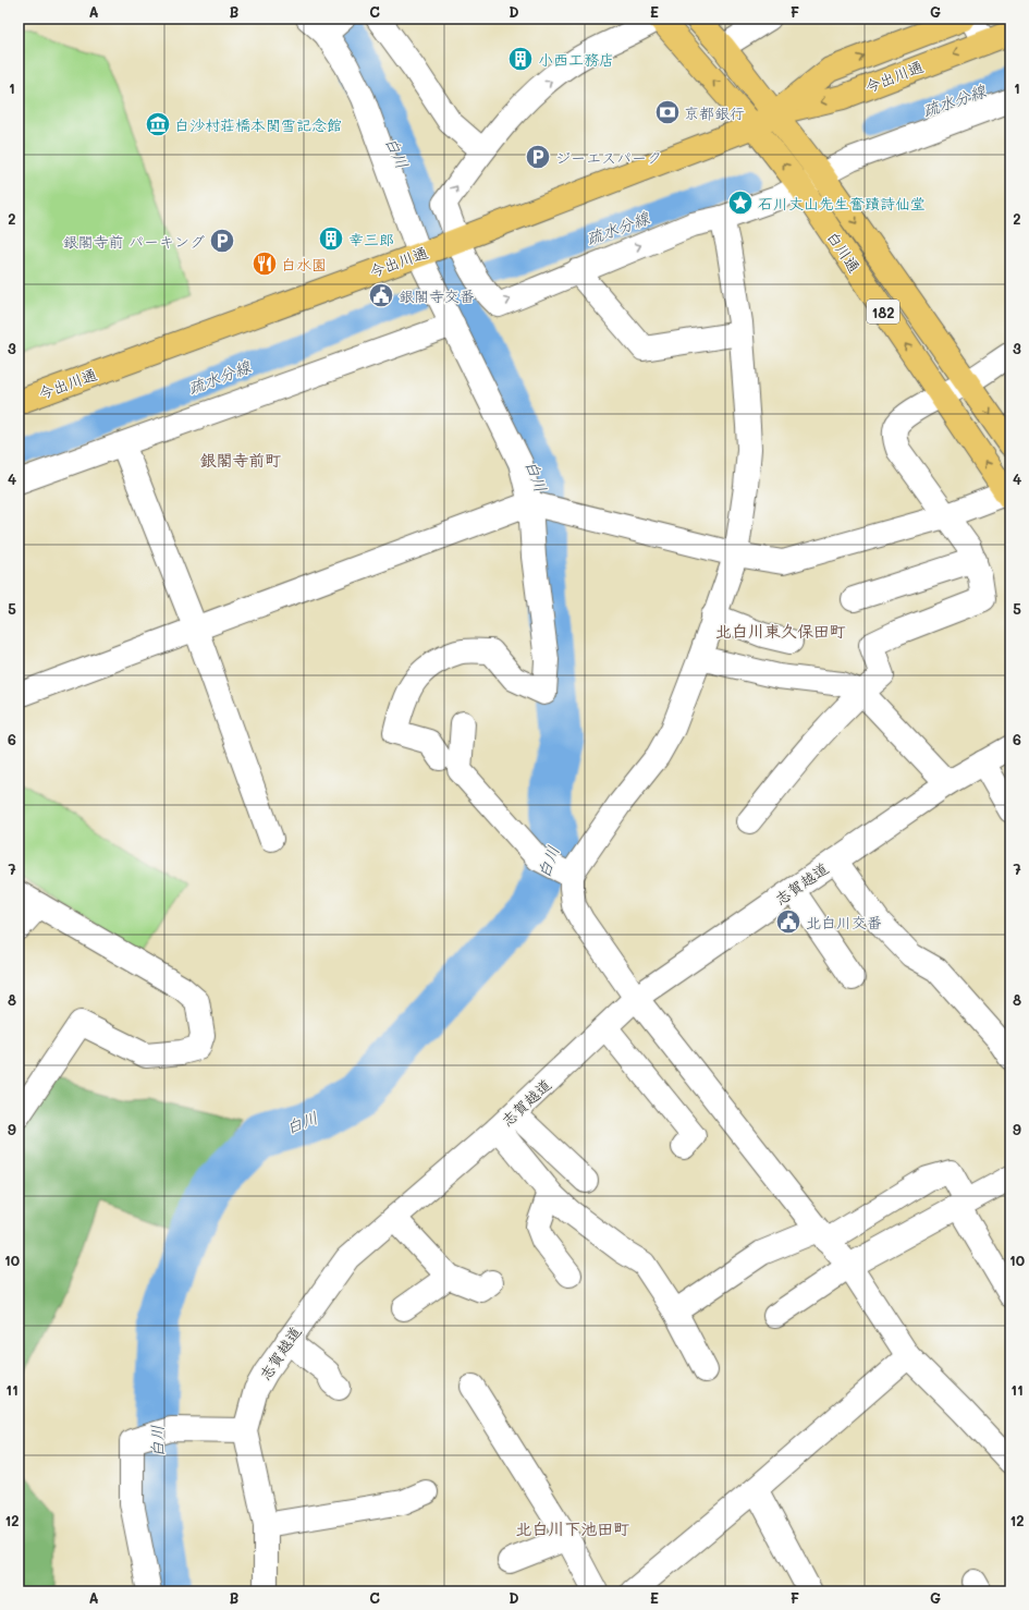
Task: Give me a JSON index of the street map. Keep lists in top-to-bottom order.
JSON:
{
  "streets": {
    "main road": ["今出川通", "白川通", "182"],
    "street": ["志賀越道"]
  },
  "crossings": [
    ["今出川通", "白川通"]
  ],
  "districts": ["銀閣寺前町", "北白川東久保田町", "北白川下池田町"],
  "water": ["疏水分線", "白川"],
  "places": {
    "building": ["小西工務店", "幸三郎"],
    "bank": ["京都銀行"],
    "museum": ["白沙村荘橋本関雪記念館"],
    "parking": ["ジーエスパーク", "銀閣寺前 パーキング"],
    "place": ["石川丈山先生奮蹟詩仙堂"],
    "restaurant": ["白水園"],
    "public building": ["銀閣寺交番", "北白川交番"]
  },
  "grid": {
    "columns": [
      "A",
      "B",
      "C",
      "D",
      "E",
      "F",
      "G"
    ],
    "rows": [
      "1",
      "2",
      "3",
      "4",
      "5",
      "6",
      "7",
      "8",
      "9",
      "10",
      "11",
      "12"
    ]
  }
}
